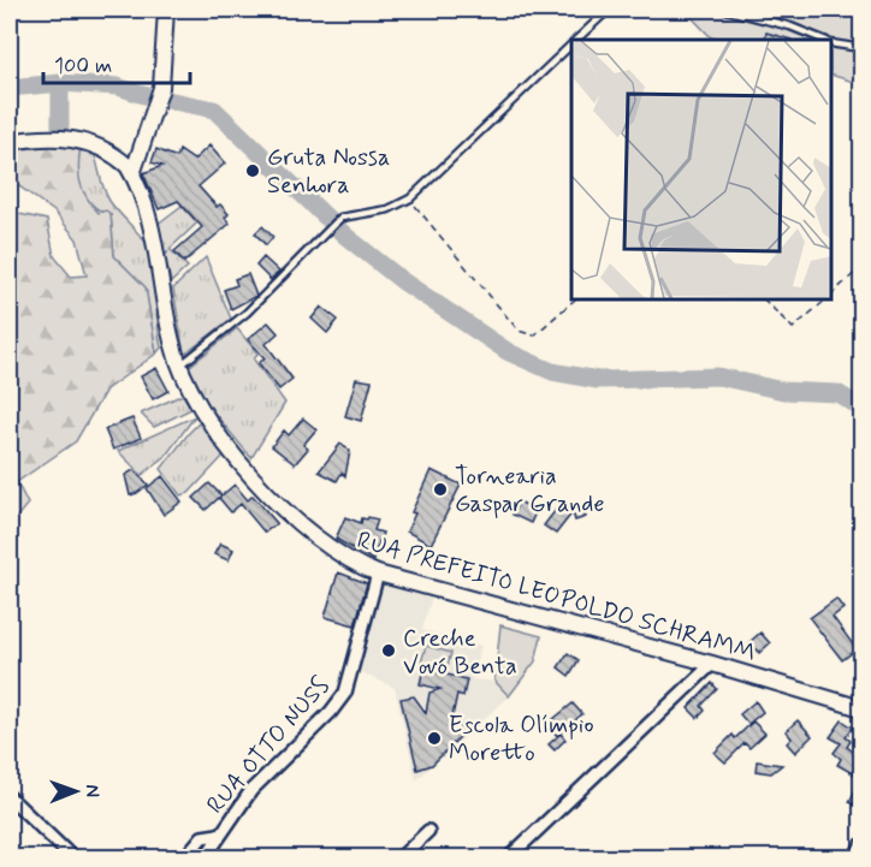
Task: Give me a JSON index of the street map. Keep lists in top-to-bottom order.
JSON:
{
  "streets": {
    "street": ["RUA PREFEITO LEOPOLDO SCHRAMM", "RUA OTTO NUSS"]
  },
  "crossings": [
    ["RUA PREFEITO LEOPOLDO SCHRAMM", "RUA OTTO NUSS"]
  ],
  "places": [
    "Gruta Nossa Senhora",
    "Tornearia Gaspar Grande",
    "Creche Vovó Benta",
    "Escola Olímpio Moretto"
  ],
  "scale_bar": "100 m",
  "north": "right"
}
